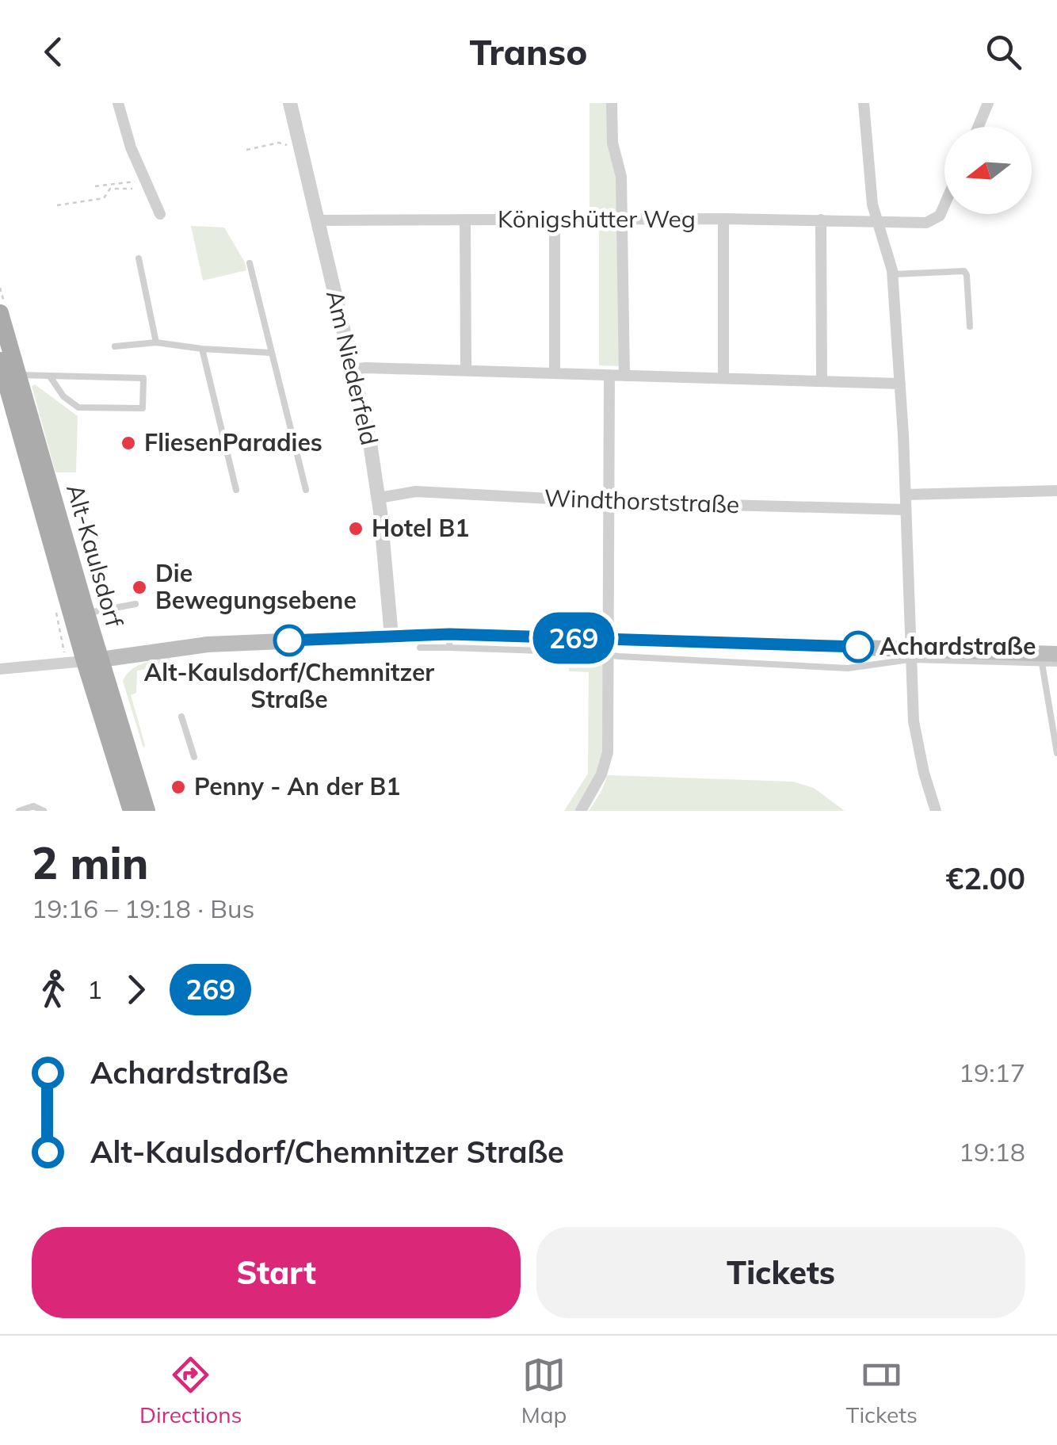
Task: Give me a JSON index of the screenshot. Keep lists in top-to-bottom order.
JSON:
{
  "streets": {
    "main road": ["Alt-Kaulsdorf"],
    "street": ["Königshütter Weg", "Am Niederfeld", "Windthorststraße"]
  },
  "crossings": [
    ["Königshütter Weg", "Am Niederfeld"],
    ["Am Niederfeld", "Windthorststraße"]
  ],
  "places": [
    "FliesenParadies",
    "Hotel B1",
    "Die Bewegungsebene",
    "Alt-Kaulsdorf/Chemnitzer Straße",
    "Achardstraße",
    "Penny - An der B1"
  ],
  "lines": ["bus line 269"],
  "north": "left",
  "page": {
    "header": "Transo",
    "on_map": "269",
    "heading": ["2 min", "19:16 – 19:18 · Bus", "€2.00"],
    "legs": ["1", "269"],
    "list": [
      {
        "name": "Achardstraße",
        "value": "19:17"
      },
      {
        "name": "Alt-Kaulsdorf/Chemnitzer Straße",
        "value": "19:18"
      }
    ],
    "buttons": ["Start", "Tickets"],
    "tabs": ["Directions", "Map", "Tickets"]
  }
}
